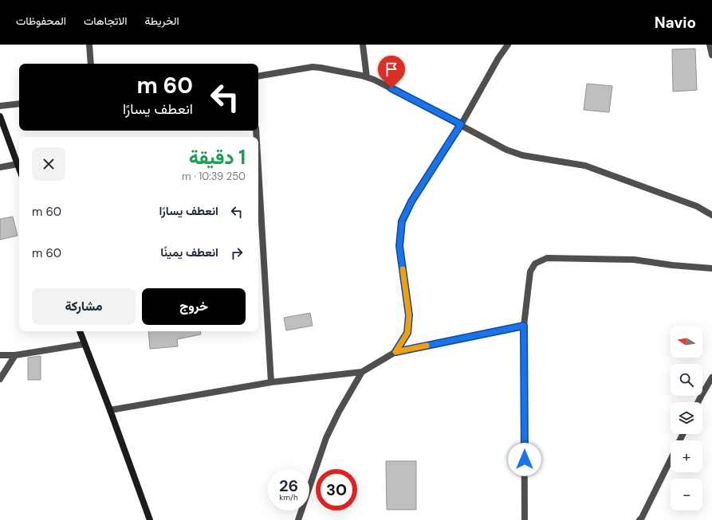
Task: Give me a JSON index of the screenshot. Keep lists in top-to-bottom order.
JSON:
{
  "north": "left",
  "page": {
    "header": "Navio",
    "nav": ["الخريطة", "الاتجاهات", "المحفوظات"],
    "turn": ["60 m", "انعطف يسارًا"],
    "heading": ["1 دقيقة", "250 m · 10:39"],
    "list": [
      {
        "name": "انعطف يسارًا",
        "value": "60 m"
      },
      {
        "name": "انعطف يمينًا",
        "value": "60 m"
      }
    ],
    "buttons": ["خروج", "مشاركة"],
    "map_buttons": ["+", "−"],
    "speed": "26 km/h",
    "limit": "30"
  }
}
